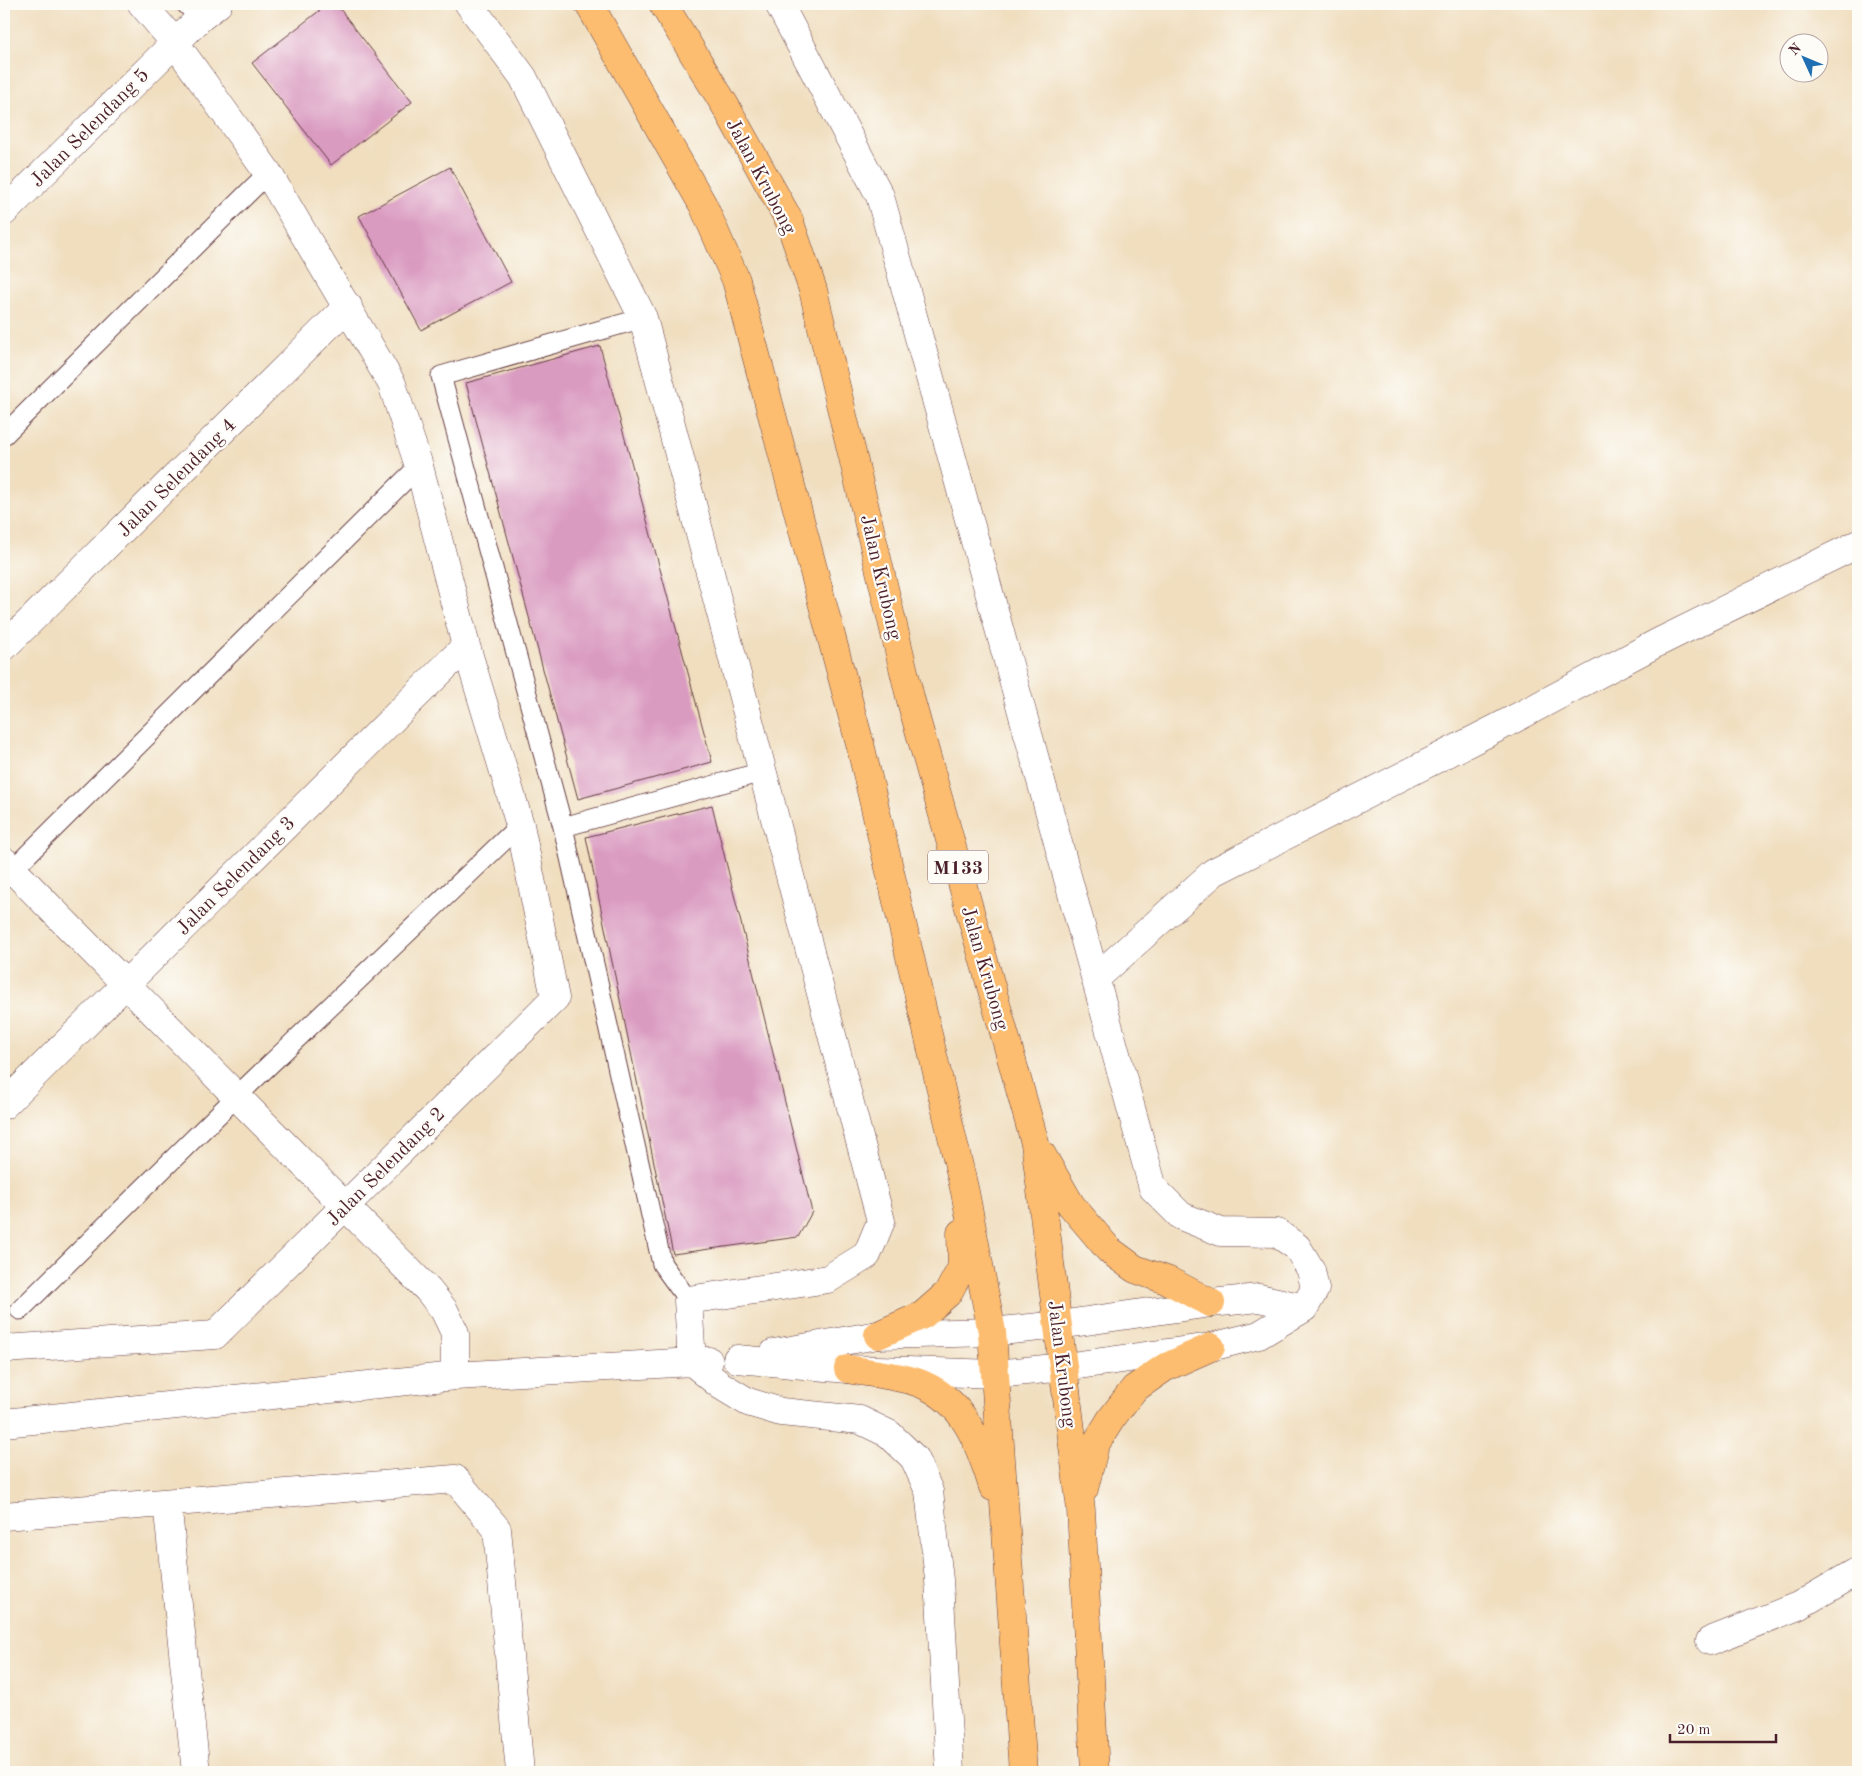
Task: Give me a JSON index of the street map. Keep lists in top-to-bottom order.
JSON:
{
  "streets": {
    "main road": ["Jalan Krubong", "M133"],
    "street": [
      "Jalan Selendang 5",
      "Jalan Selendang 4",
      "Jalan Selendang 3",
      "Jalan Selendang 2"
    ]
  },
  "scale_bar": "20 m",
  "north": "top left"
}
